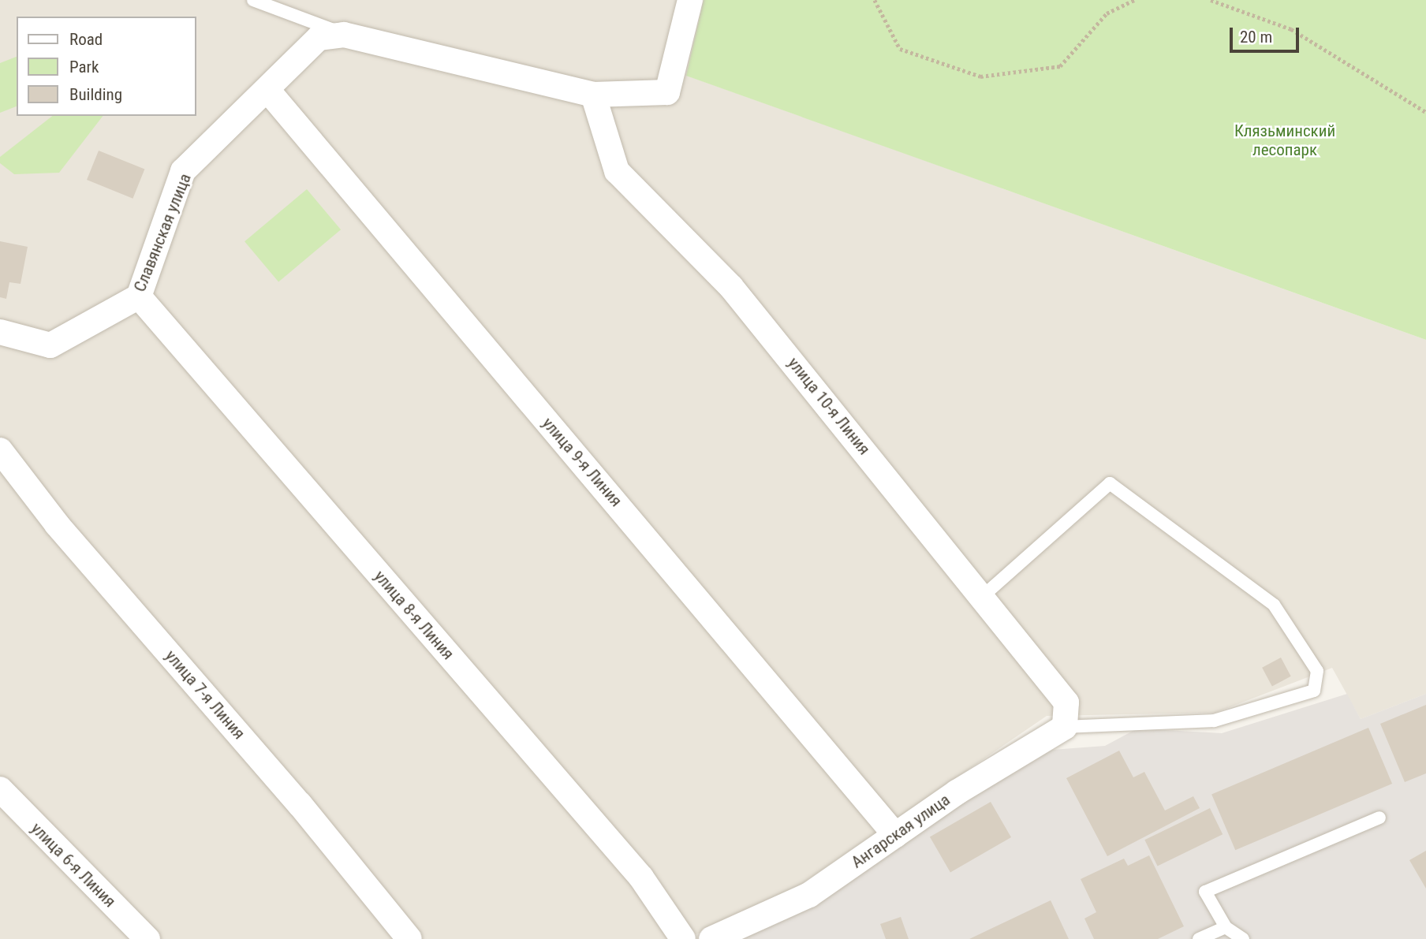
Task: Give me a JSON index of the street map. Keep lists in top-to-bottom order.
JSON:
{
  "streets": {
    "street": [
      "Славянская улица",
      "улица 10-я Линия",
      "улица 9-я Линия",
      "улица 8-я Линия",
      "улица 7-я Линия",
      "Ангарская улица",
      "улица 6-я Линия"
    ]
  },
  "crossings": [
    ["Славянская улица", "улица 9-я Линия"],
    ["Славянская улица", "улица 8-я Линия"],
    ["улица 10-я Линия", "Ангарская улица"],
    ["улица 9-я Линия", "Ангарская улица"]
  ],
  "parks": ["Клязьминский лесопарк"],
  "legend": ["Road", "Park", "Building"],
  "scale_bar": "20 m"
}
